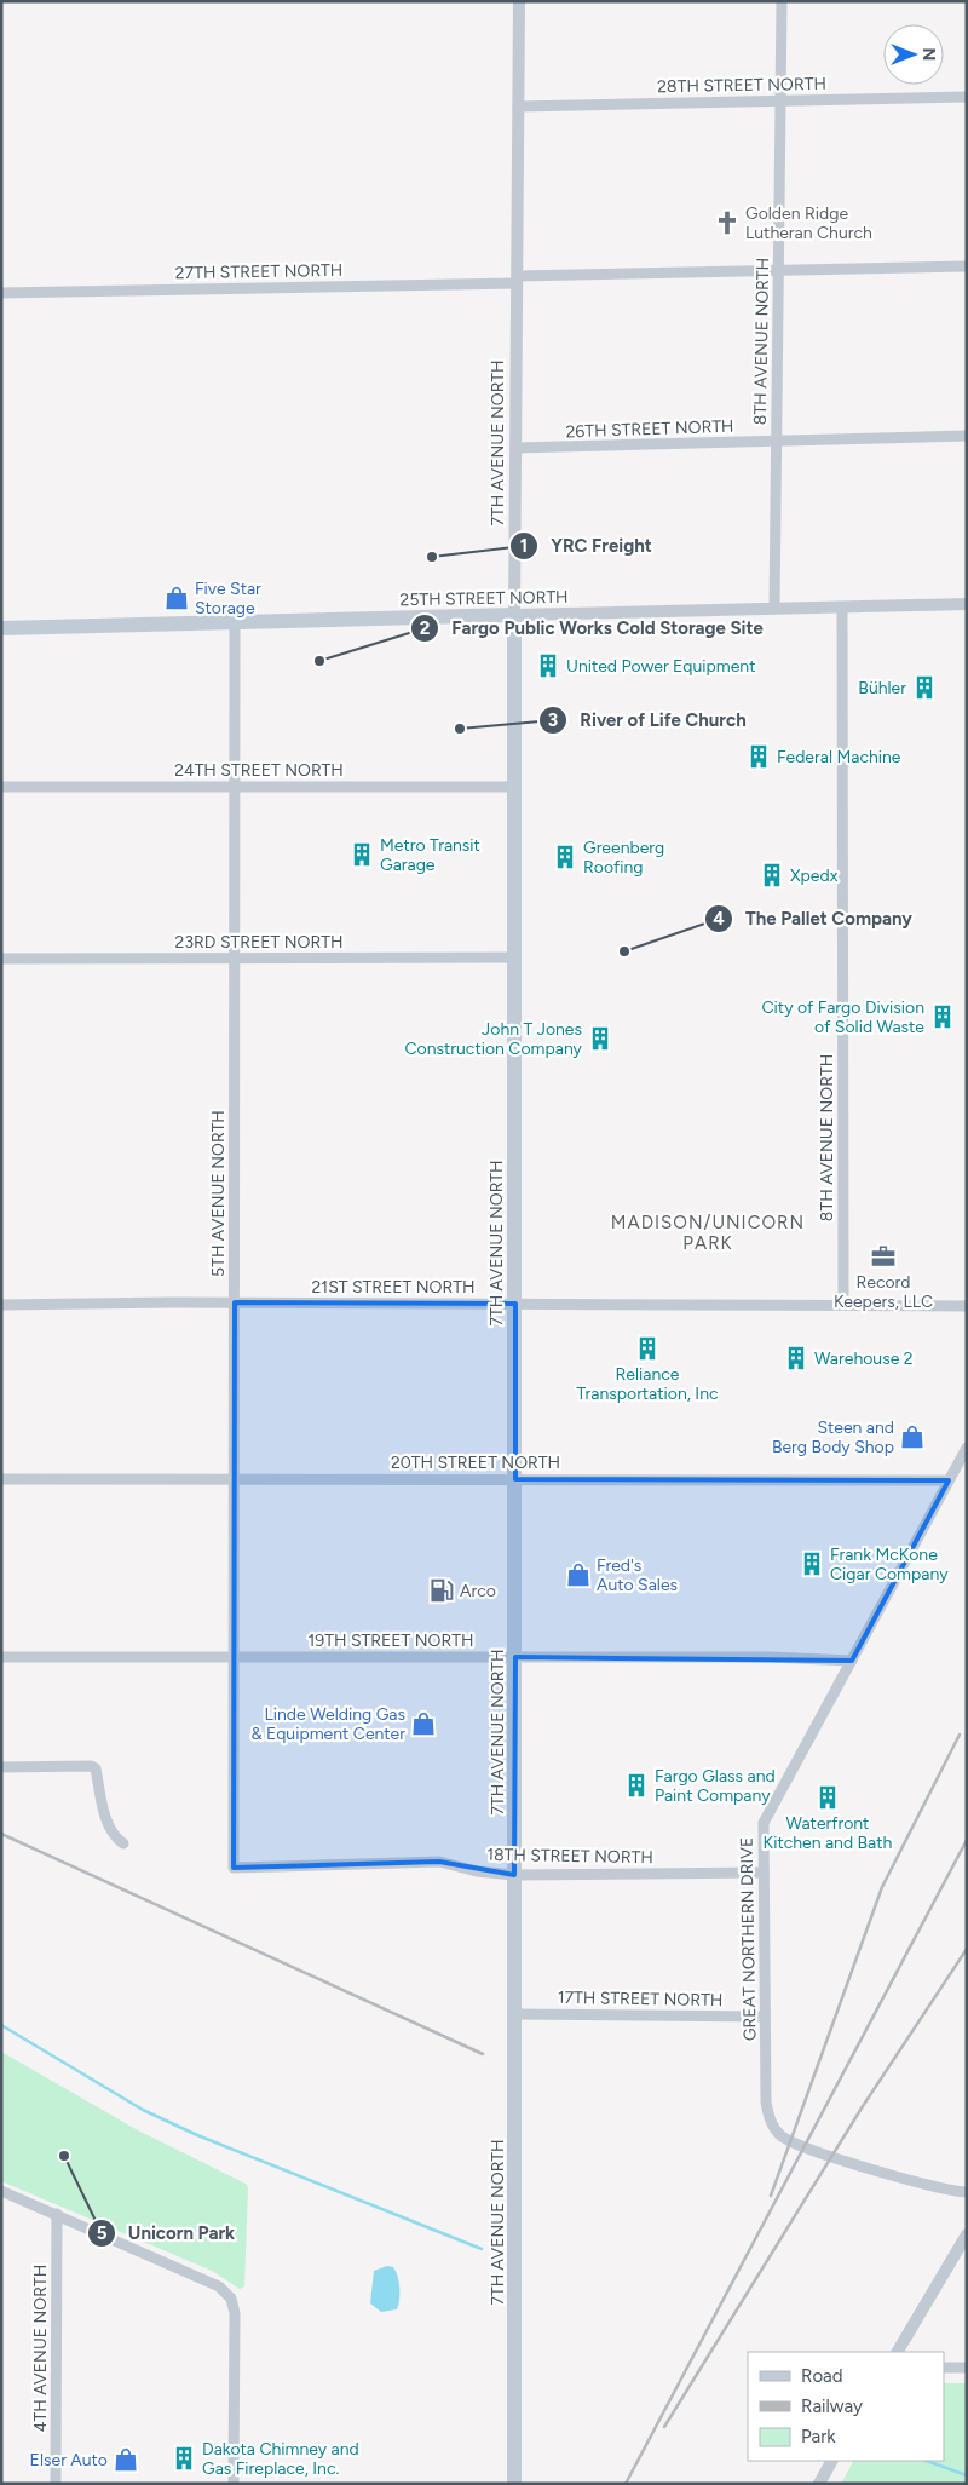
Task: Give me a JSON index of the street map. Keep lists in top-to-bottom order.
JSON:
{
  "streets": {
    "main road": ["7TH AVENUE NORTH", "25TH STREET NORTH"],
    "street": [
      "28TH STREET NORTH",
      "27TH STREET NORTH",
      "8TH AVENUE NORTH",
      "26TH STREET NORTH",
      "24TH STREET NORTH",
      "23RD STREET NORTH",
      "5TH AVENUE NORTH",
      "21ST STREET NORTH",
      "20TH STREET NORTH",
      "19TH STREET NORTH",
      "18TH STREET NORTH",
      "GREAT NORTHERN DRIVE",
      "17TH STREET NORTH",
      "4TH AVENUE NORTH"
    ]
  },
  "crossings": [
    ["28TH STREET NORTH", "8TH AVENUE NORTH"],
    ["28TH STREET NORTH", "7TH AVENUE NORTH"],
    ["27TH STREET NORTH", "8TH AVENUE NORTH"],
    ["27TH STREET NORTH", "7TH AVENUE NORTH"],
    ["8TH AVENUE NORTH", "26TH STREET NORTH"],
    ["8TH AVENUE NORTH", "25TH STREET NORTH"],
    ["8TH AVENUE NORTH", "21ST STREET NORTH"],
    ["26TH STREET NORTH", "7TH AVENUE NORTH"],
    ["7TH AVENUE NORTH", "25TH STREET NORTH"],
    ["7TH AVENUE NORTH", "24TH STREET NORTH"],
    ["7TH AVENUE NORTH", "23RD STREET NORTH"],
    ["7TH AVENUE NORTH", "21ST STREET NORTH"],
    ["7TH AVENUE NORTH", "20TH STREET NORTH"],
    ["7TH AVENUE NORTH", "19TH STREET NORTH"],
    ["7TH AVENUE NORTH", "18TH STREET NORTH"],
    ["7TH AVENUE NORTH", "17TH STREET NORTH"],
    ["25TH STREET NORTH", "5TH AVENUE NORTH"],
    ["24TH STREET NORTH", "5TH AVENUE NORTH"],
    ["23RD STREET NORTH", "5TH AVENUE NORTH"],
    ["5TH AVENUE NORTH", "21ST STREET NORTH"],
    ["5TH AVENUE NORTH", "20TH STREET NORTH"],
    ["5TH AVENUE NORTH", "19TH STREET NORTH"],
    ["5TH AVENUE NORTH", "18TH STREET NORTH"],
    ["20TH STREET NORTH", "GREAT NORTHERN DRIVE"],
    ["19TH STREET NORTH", "GREAT NORTHERN DRIVE"],
    ["18TH STREET NORTH", "GREAT NORTHERN DRIVE"],
    ["GREAT NORTHERN DRIVE", "17TH STREET NORTH"]
  ],
  "districts": ["MADISON/UNICORN PARK"],
  "places": {
    "church": ["Golden Ridge Lutheran Church"],
    "other": [
      "YRC Freight",
      "Fargo Public Works Cold Storage Site",
      "River of Life Church",
      "The Pallet Company",
      "Unicorn Park"
    ],
    "shop": [
      "Five Star Storage",
      "Steen and Berg Body Shop",
      "Fred's Auto Sales",
      "Linde Welding Gas & Equipment Center",
      "Elser Auto"
    ],
    "building": [
      "United Power Equipment",
      "Bühler",
      "Federal Machine",
      "Metro Transit Garage",
      "Greenberg Roofing",
      "Xpedx",
      "City of Fargo Division of Solid Waste",
      "John T Jones Construction Company",
      "Reliance Transportation, Inc",
      "Warehouse 2",
      "Frank McKone Cigar Company",
      "Fargo Glass and Paint Company",
      "Waterfront Kitchen and Bath",
      "Dakota Chimney and Gas Fireplace, Inc."
    ],
    "office": ["Record Keepers, LLC"],
    "fuel station": ["Arco"]
  },
  "legend": ["Road", "Railway", "Park"],
  "north": "right"
}
